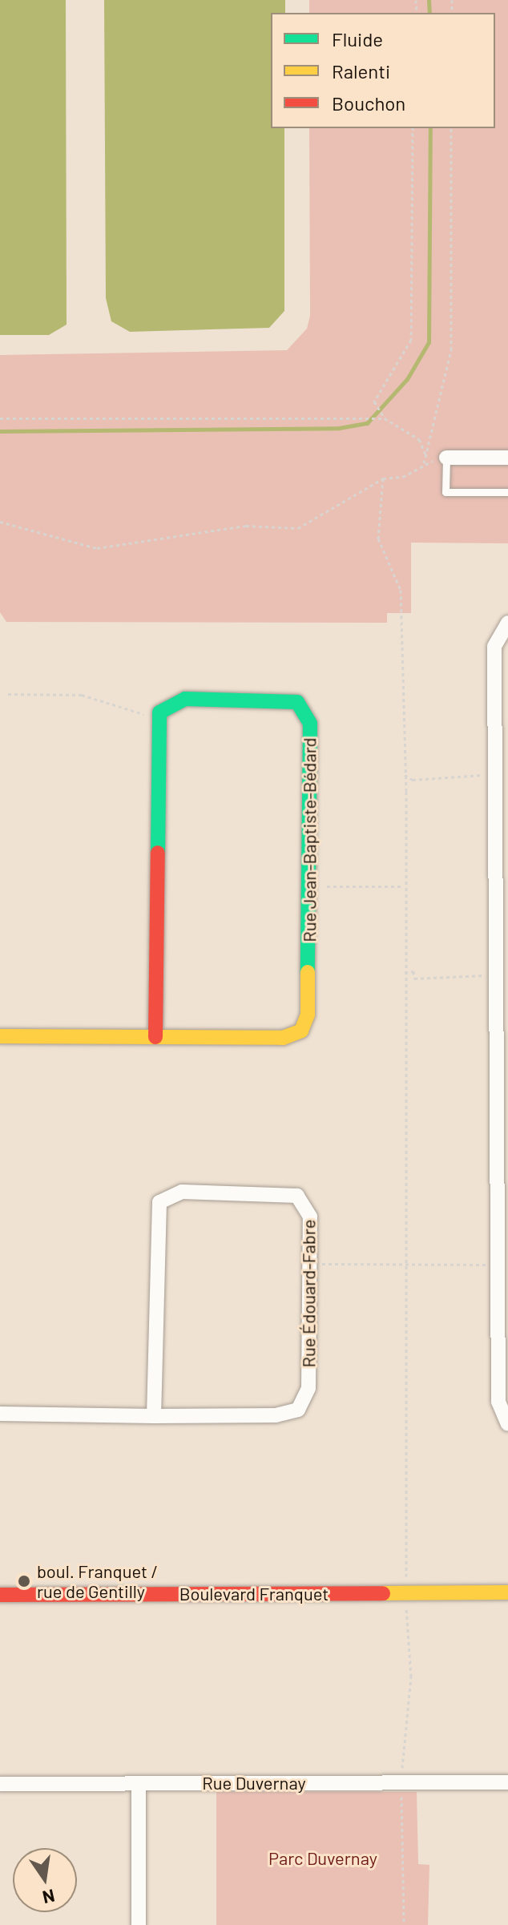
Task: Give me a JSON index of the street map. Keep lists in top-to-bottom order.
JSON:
{
  "streets": {
    "street": [
      "Rue Jean-Baptiste-Bédard",
      "Rue Édouard-Fabre",
      "Boulevard Franquet",
      "Rue Duvernay"
    ]
  },
  "parks": ["Parc Duvernay"],
  "places": ["boul. Franquet / rue de Gentilly"],
  "legend": ["Fluide", "Ralenti", "Bouchon"],
  "north": "bottom"
}
